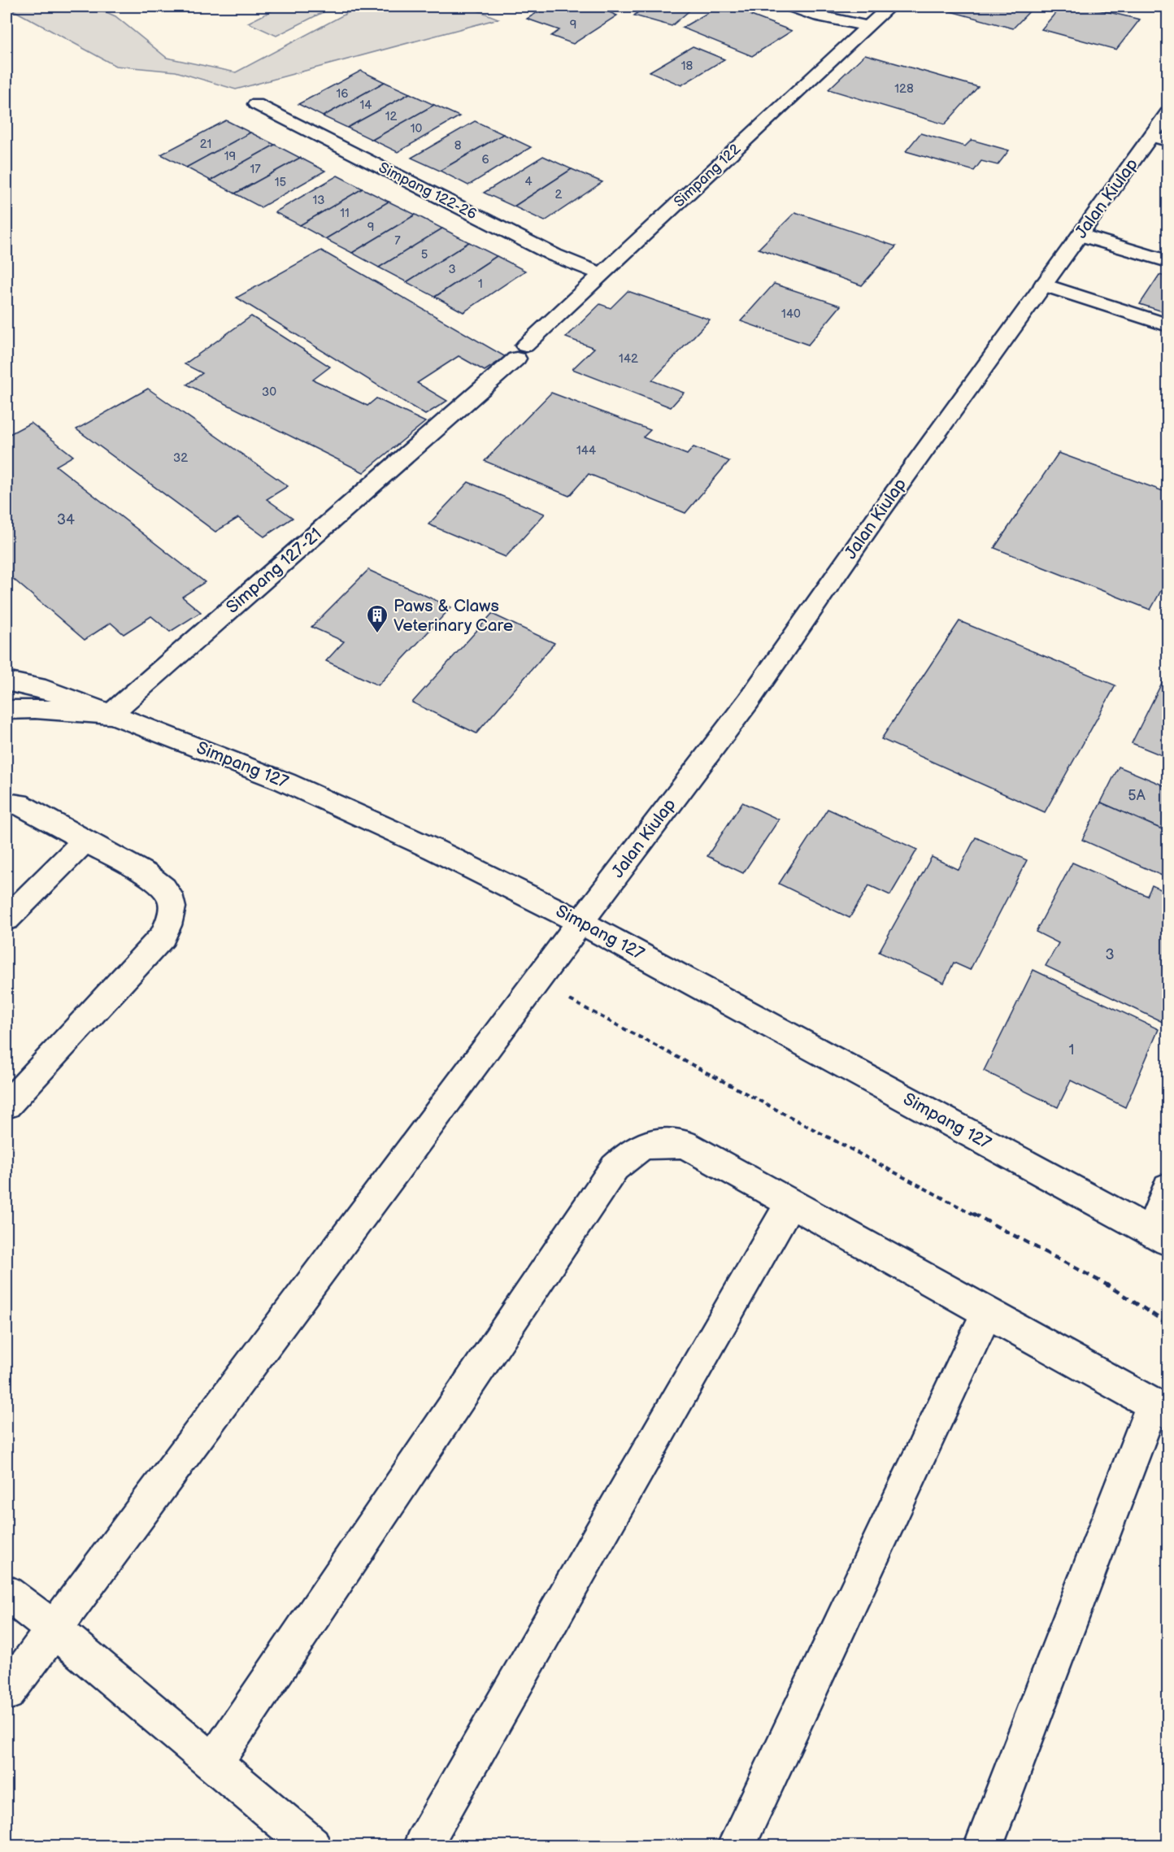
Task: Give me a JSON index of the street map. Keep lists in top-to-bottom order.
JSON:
{
  "streets": {
    "street": [
      "Simpang 122",
      "Simpang 122-26",
      "Jalan Kiulap",
      "Simpang 127-21",
      "Simpang 127"
    ]
  },
  "crossings": [
    ["Simpang 122", "Simpang 122-26"],
    ["Simpang 122", "Simpang 127-21"],
    ["Jalan Kiulap", "Simpang 127"],
    ["Simpang 127-21", "Simpang 127"]
  ],
  "places": {
    "building": ["Paws & Claws Veterinary Care"]
  },
  "house_numbers": [
    "9",
    "18",
    "128",
    "16",
    "14",
    "12",
    "10",
    "21",
    "8",
    "19",
    "6",
    "17",
    "4",
    "15",
    "2",
    "13",
    "11",
    "9",
    "7",
    "5",
    "3",
    "1",
    "140",
    "142",
    "30",
    "144",
    "32",
    "34",
    "5A",
    "3",
    "1"
  ]
}
